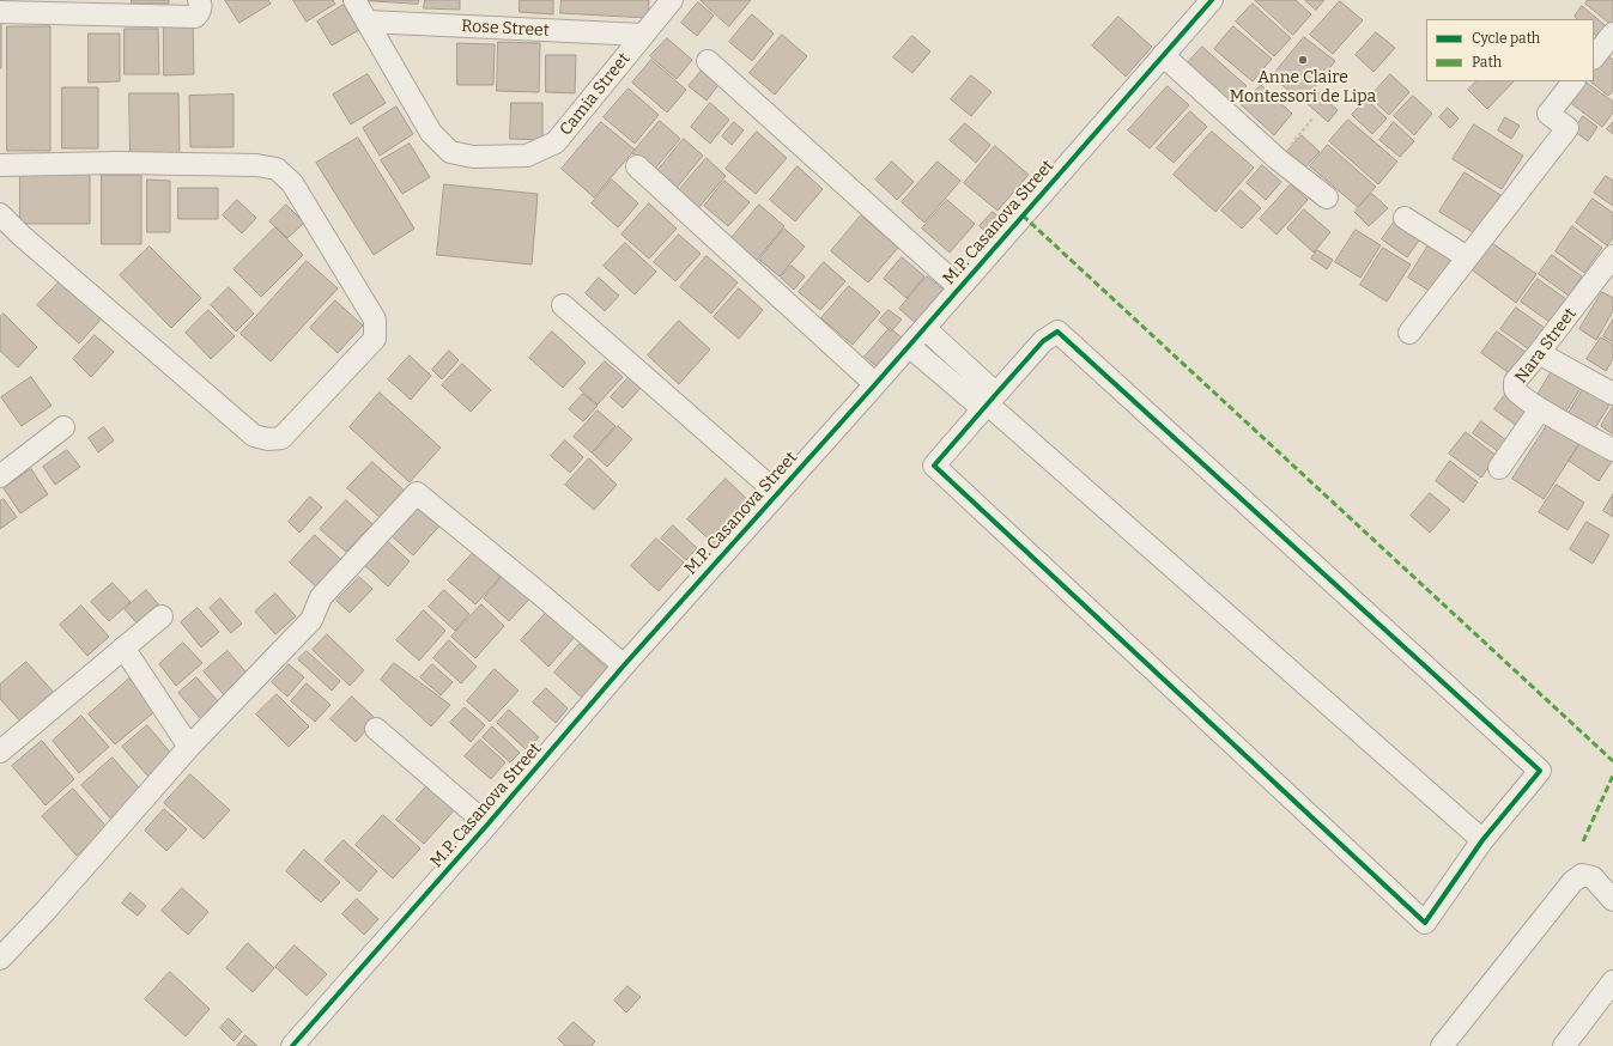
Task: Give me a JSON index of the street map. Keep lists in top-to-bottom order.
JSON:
{
  "streets": {
    "street": [
      "Rose Street",
      "Camia Street",
      "M.P. Casanova Street",
      "Nara Street"
    ]
  },
  "crossings": [
    ["Rose Street", "Camia Street"]
  ],
  "places": ["Anne Claire Montessori de Lipa"],
  "legend": ["Cycle path", "Path"]
}
